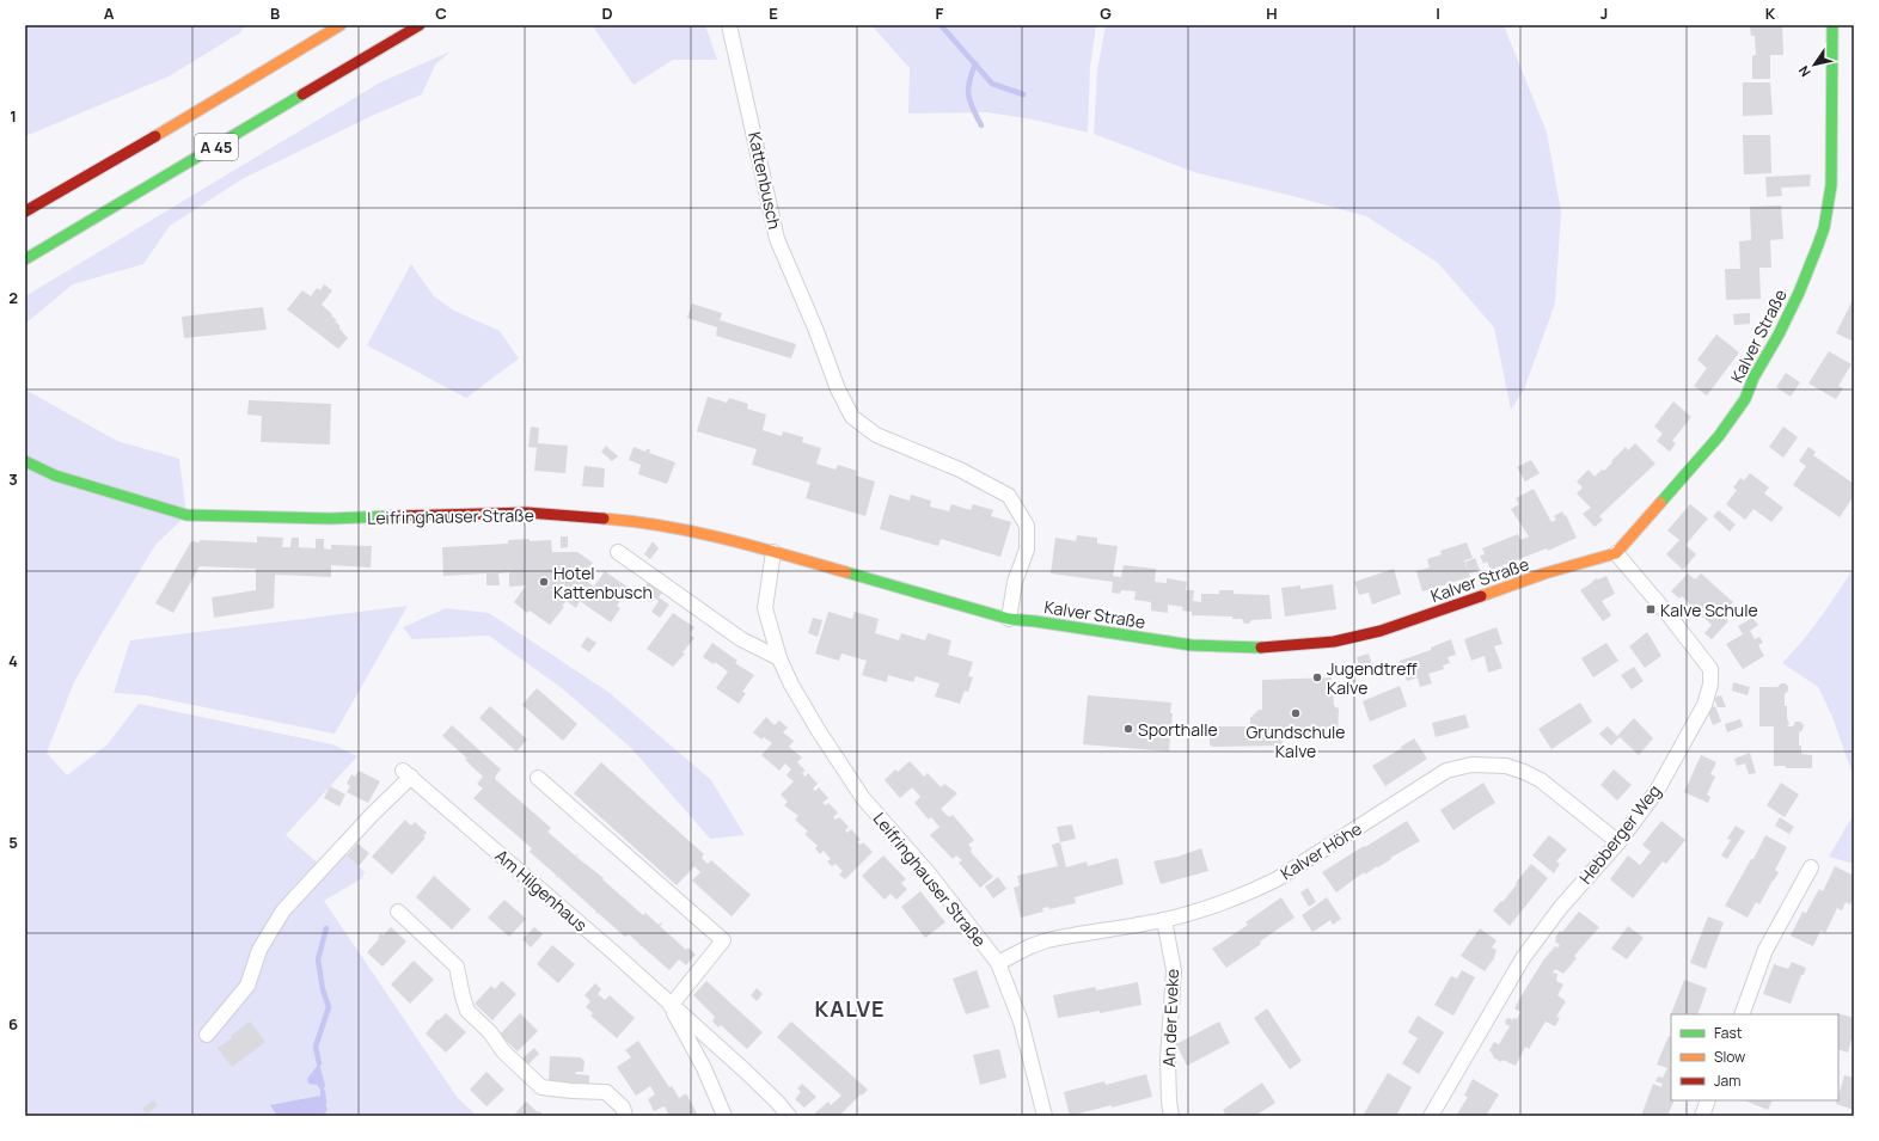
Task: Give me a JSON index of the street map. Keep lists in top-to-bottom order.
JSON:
{
  "streets": {
    "main road": ["A 45", "Kalver Straße", "Leifringhauser Straße"],
    "street": [
      "Kattenbusch",
      "Hebberger Weg",
      "Kalver Höhe",
      "Am Hilgenhaus",
      "An der Eveke"
    ]
  },
  "crossings": [
    ["Kattenbusch", "Kalver Straße"],
    ["Kalver Straße", "Leifringhauser Straße"],
    ["Kalver Straße", "Hebberger Weg"],
    ["Leifringhauser Straße", "Kalver Höhe"],
    ["Hebberger Weg", "Kalver Höhe"],
    ["Kalver Höhe", "An der Eveke"]
  ],
  "districts": ["KALVE"],
  "places": {
    "other": [
      "Hotel Kattenbusch",
      "Jugendtreff Kalve",
      "Grundschule Kalve",
      "Sporthalle"
    ],
    "transit": ["Kalve Schule"]
  },
  "legend": ["Fast", "Slow", "Jam"],
  "north": "bottom left",
  "grid": {
    "columns": [
      "A",
      "B",
      "C",
      "D",
      "E",
      "F",
      "G",
      "H",
      "I",
      "J",
      "K"
    ],
    "rows": [
      "1",
      "2",
      "3",
      "4",
      "5",
      "6"
    ]
  }
}
